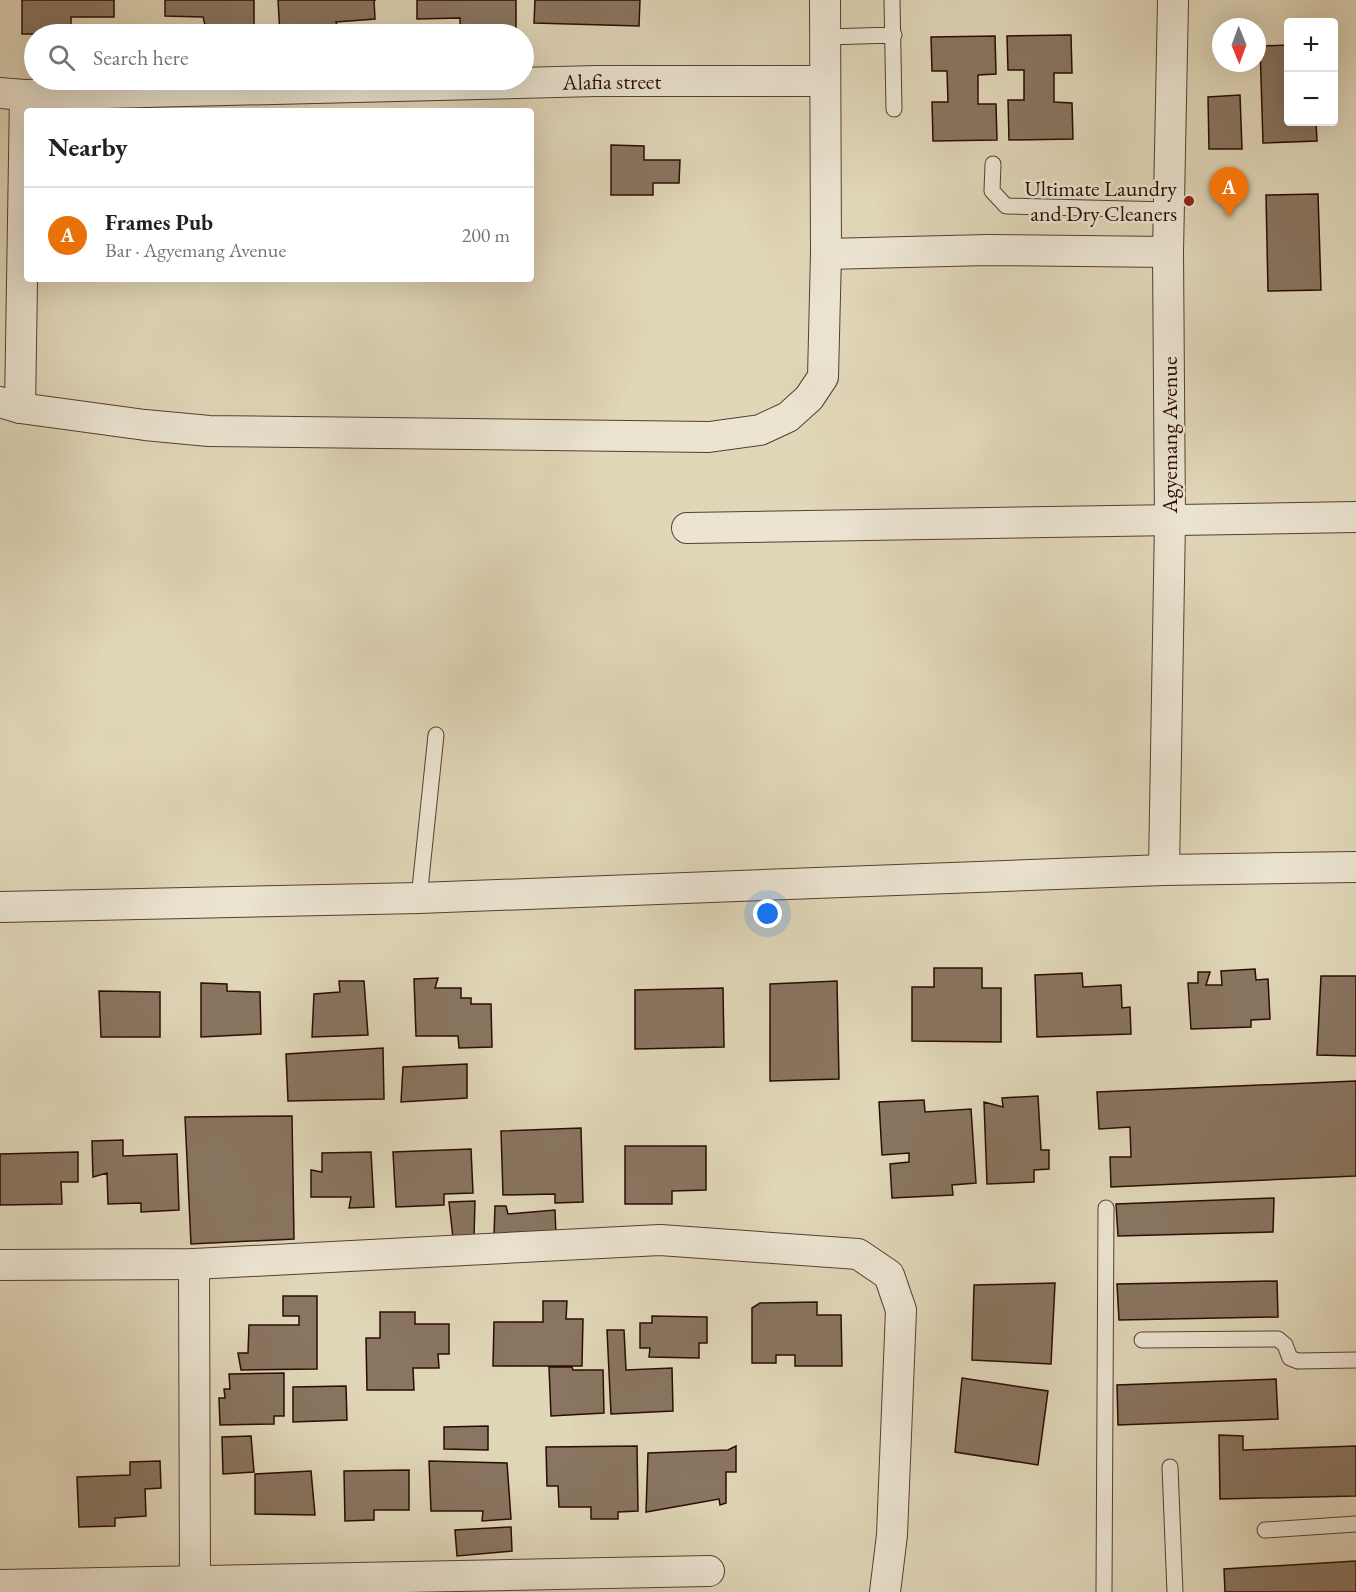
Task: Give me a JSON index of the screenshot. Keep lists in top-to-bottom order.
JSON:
{
  "streets": {
    "street": ["Alafia street", "Agyemang Avenue"]
  },
  "places": ["Ultimate Laundry and Dry Cleaners"],
  "north": "bottom",
  "page": {
    "map_buttons": ["+", "−"],
    "search": "Search here",
    "heading": "Nearby",
    "pins": "A",
    "list": [
      {
        "mark": "A",
        "name": "Frames Pub",
        "note": "Bar · Agyemang Avenue",
        "value": "200 m"
      }
    ]
  }
}
